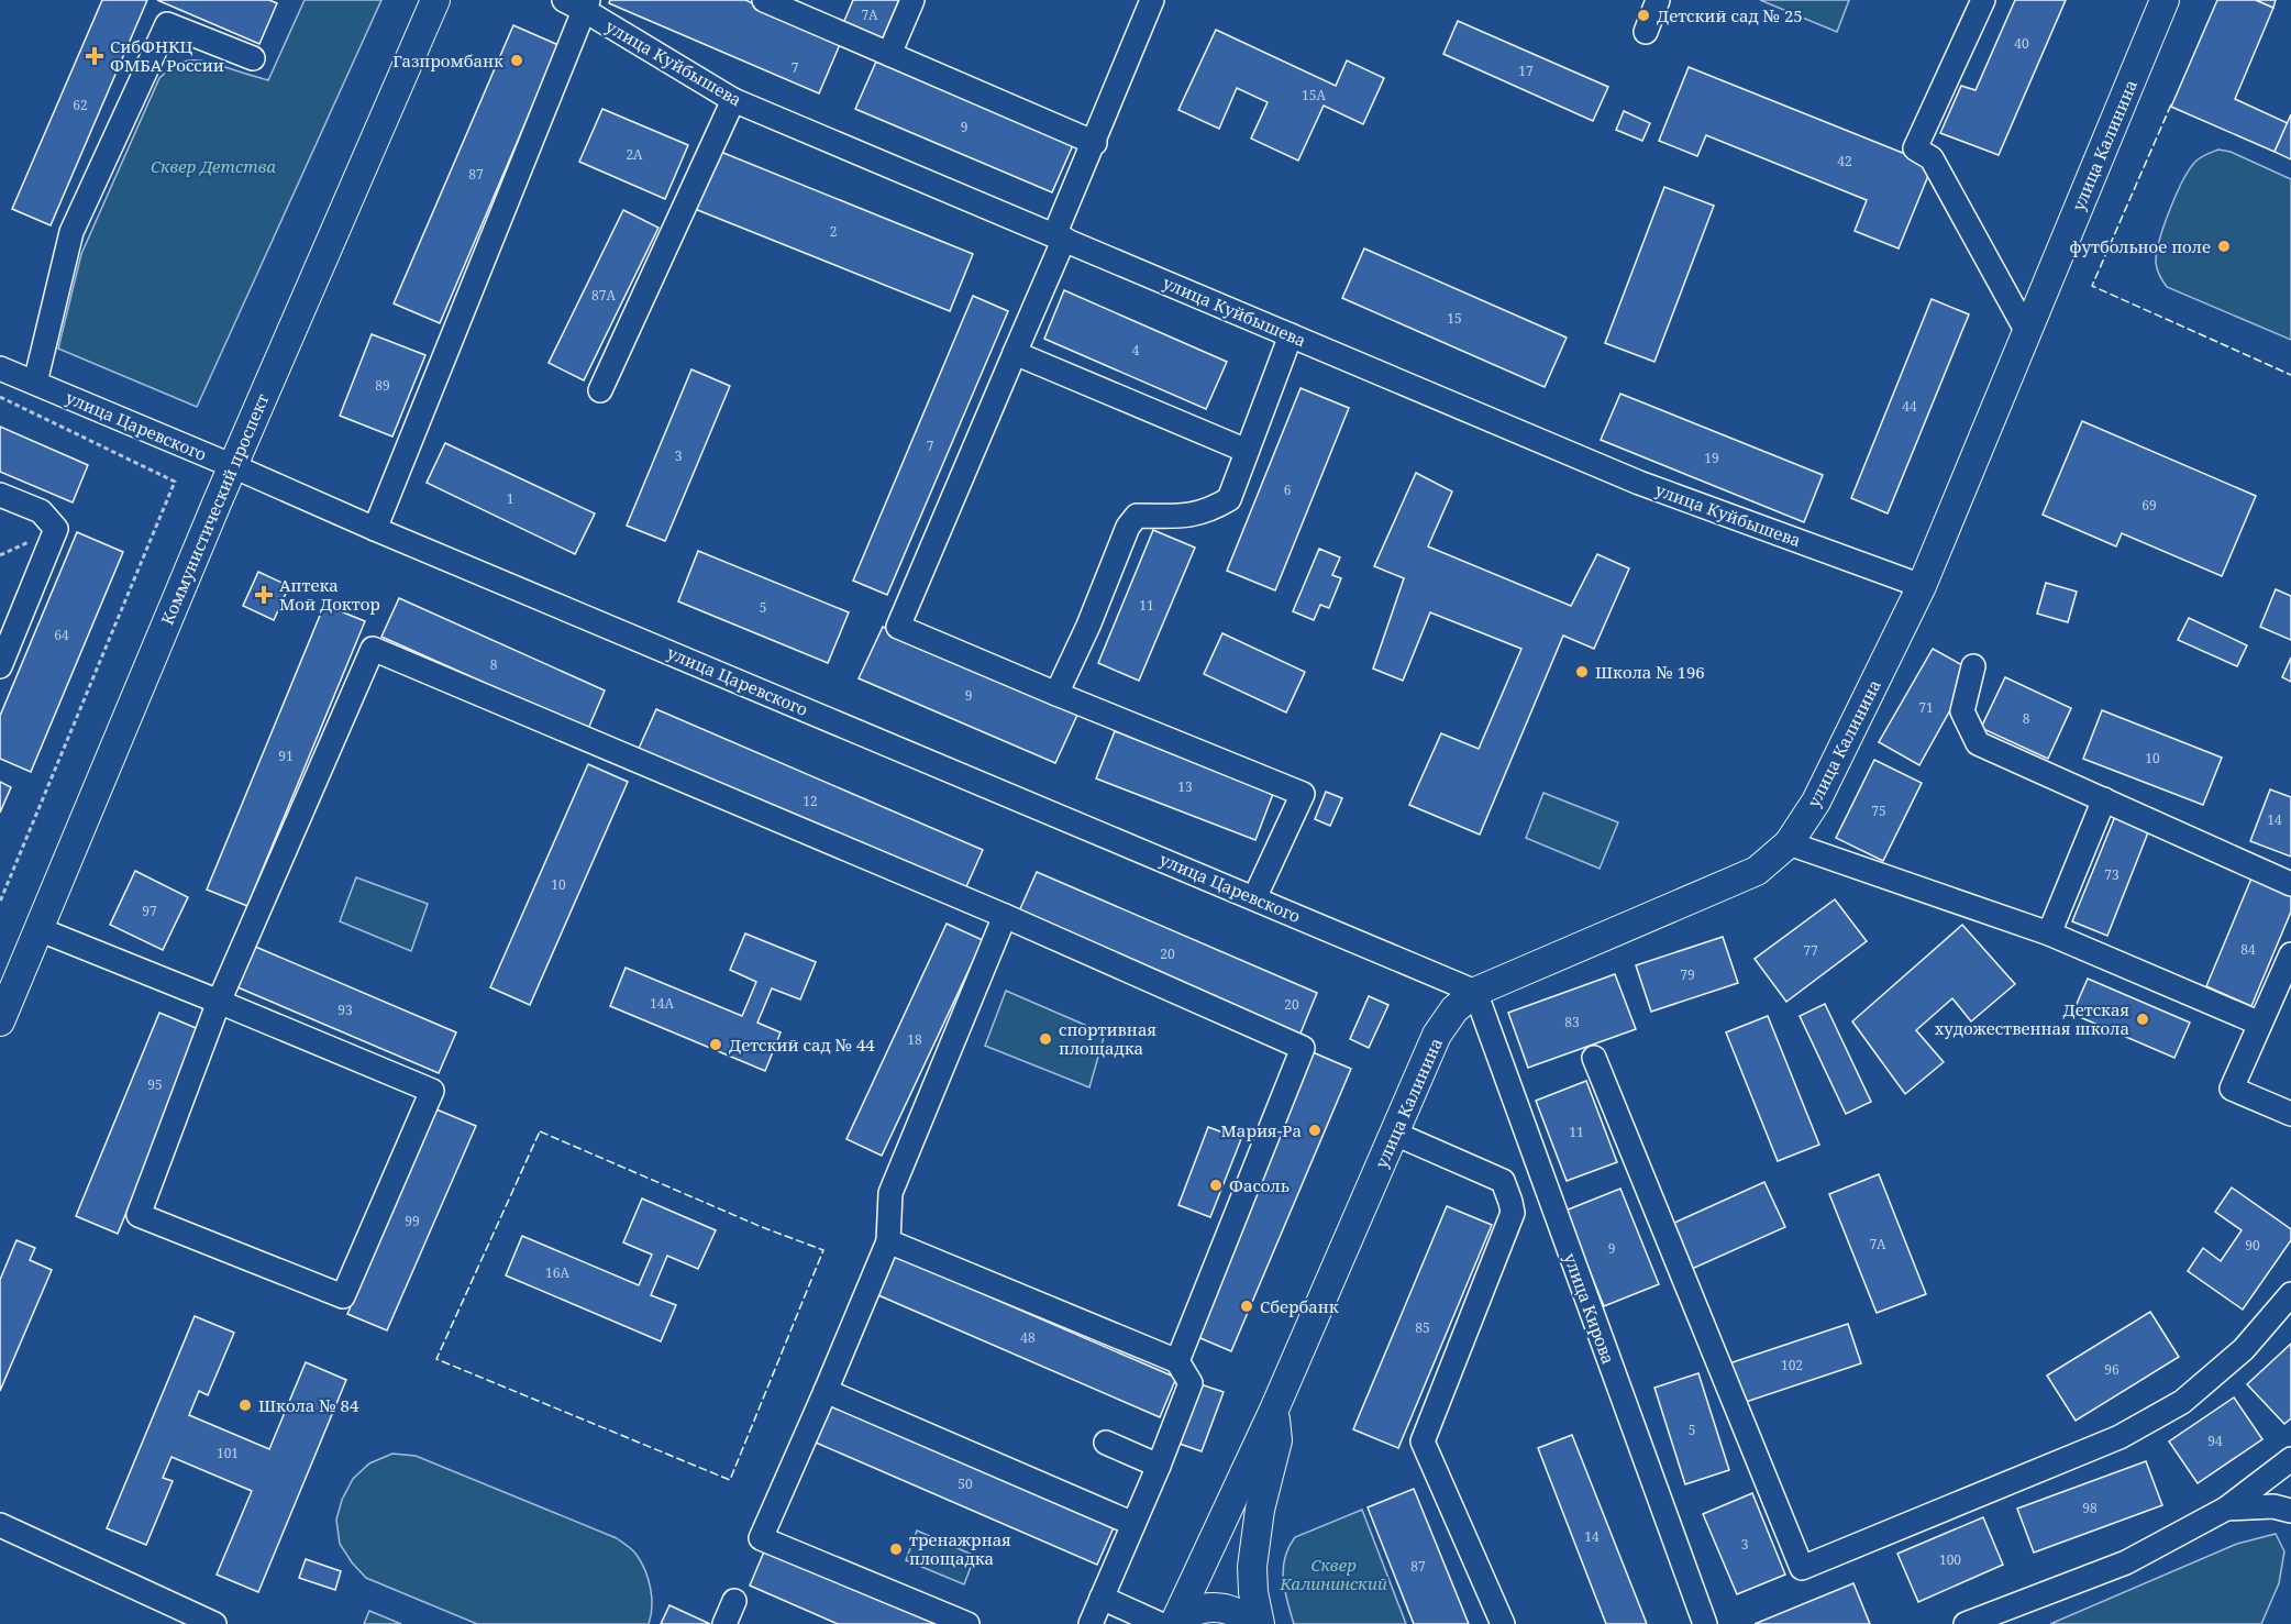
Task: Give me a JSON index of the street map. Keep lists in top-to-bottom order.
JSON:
{
  "streets": {
    "main road": ["улица Калинина", "Коммунистический проспект"],
    "street": ["улица Куйбышева", "улица Царевского", "улица Кирова"]
  },
  "crossings": [
    ["улица Куйбышева", "улица Калинина"],
    ["улица Калинина", "улица Царевского"],
    ["улица Калинина", "улица Кирова"],
    ["улица Царевского", "Коммунистический проспект"],
    ["улица Царевского", "улица Кирова"]
  ],
  "parks": ["Сквер Детства", "Сквер Калининский"],
  "places": {
    "other": [
      "Детский сад № 25",
      "Газпромбанк",
      "футбольное поле",
      "Школа № 196",
      "Детская художественная школа",
      "спортивная площадка",
      "Детский сад № 44",
      "Мария-Ра",
      "Фасоль",
      "Сбербанк",
      "Школа № 84",
      "тренажрная площадка"
    ],
    "health": ["СибФНКЦ ФМБА России", "Аптека Мой Доктор"]
  },
  "house_numbers": [
    "7А",
    "40",
    "7",
    "17",
    "15А",
    "62",
    "9",
    "2А",
    "42",
    "87",
    "2",
    "87А",
    "15",
    "4",
    "89",
    "44",
    "7",
    "3",
    "19",
    "6",
    "1",
    "69",
    "11",
    "5",
    "64",
    "8",
    "9",
    "71",
    "8",
    "91",
    "10",
    "13",
    "12",
    "75",
    "14",
    "73",
    "10",
    "97",
    "84",
    "77",
    "20",
    "79",
    "14А",
    "20",
    "93",
    "83",
    "18",
    "95",
    "11",
    "99",
    "7А",
    "90",
    "9",
    "16А",
    "85",
    "48",
    "102",
    "96",
    "5",
    "94",
    "101",
    "50",
    "98",
    "14",
    "3",
    "100",
    "87"
  ]
}
